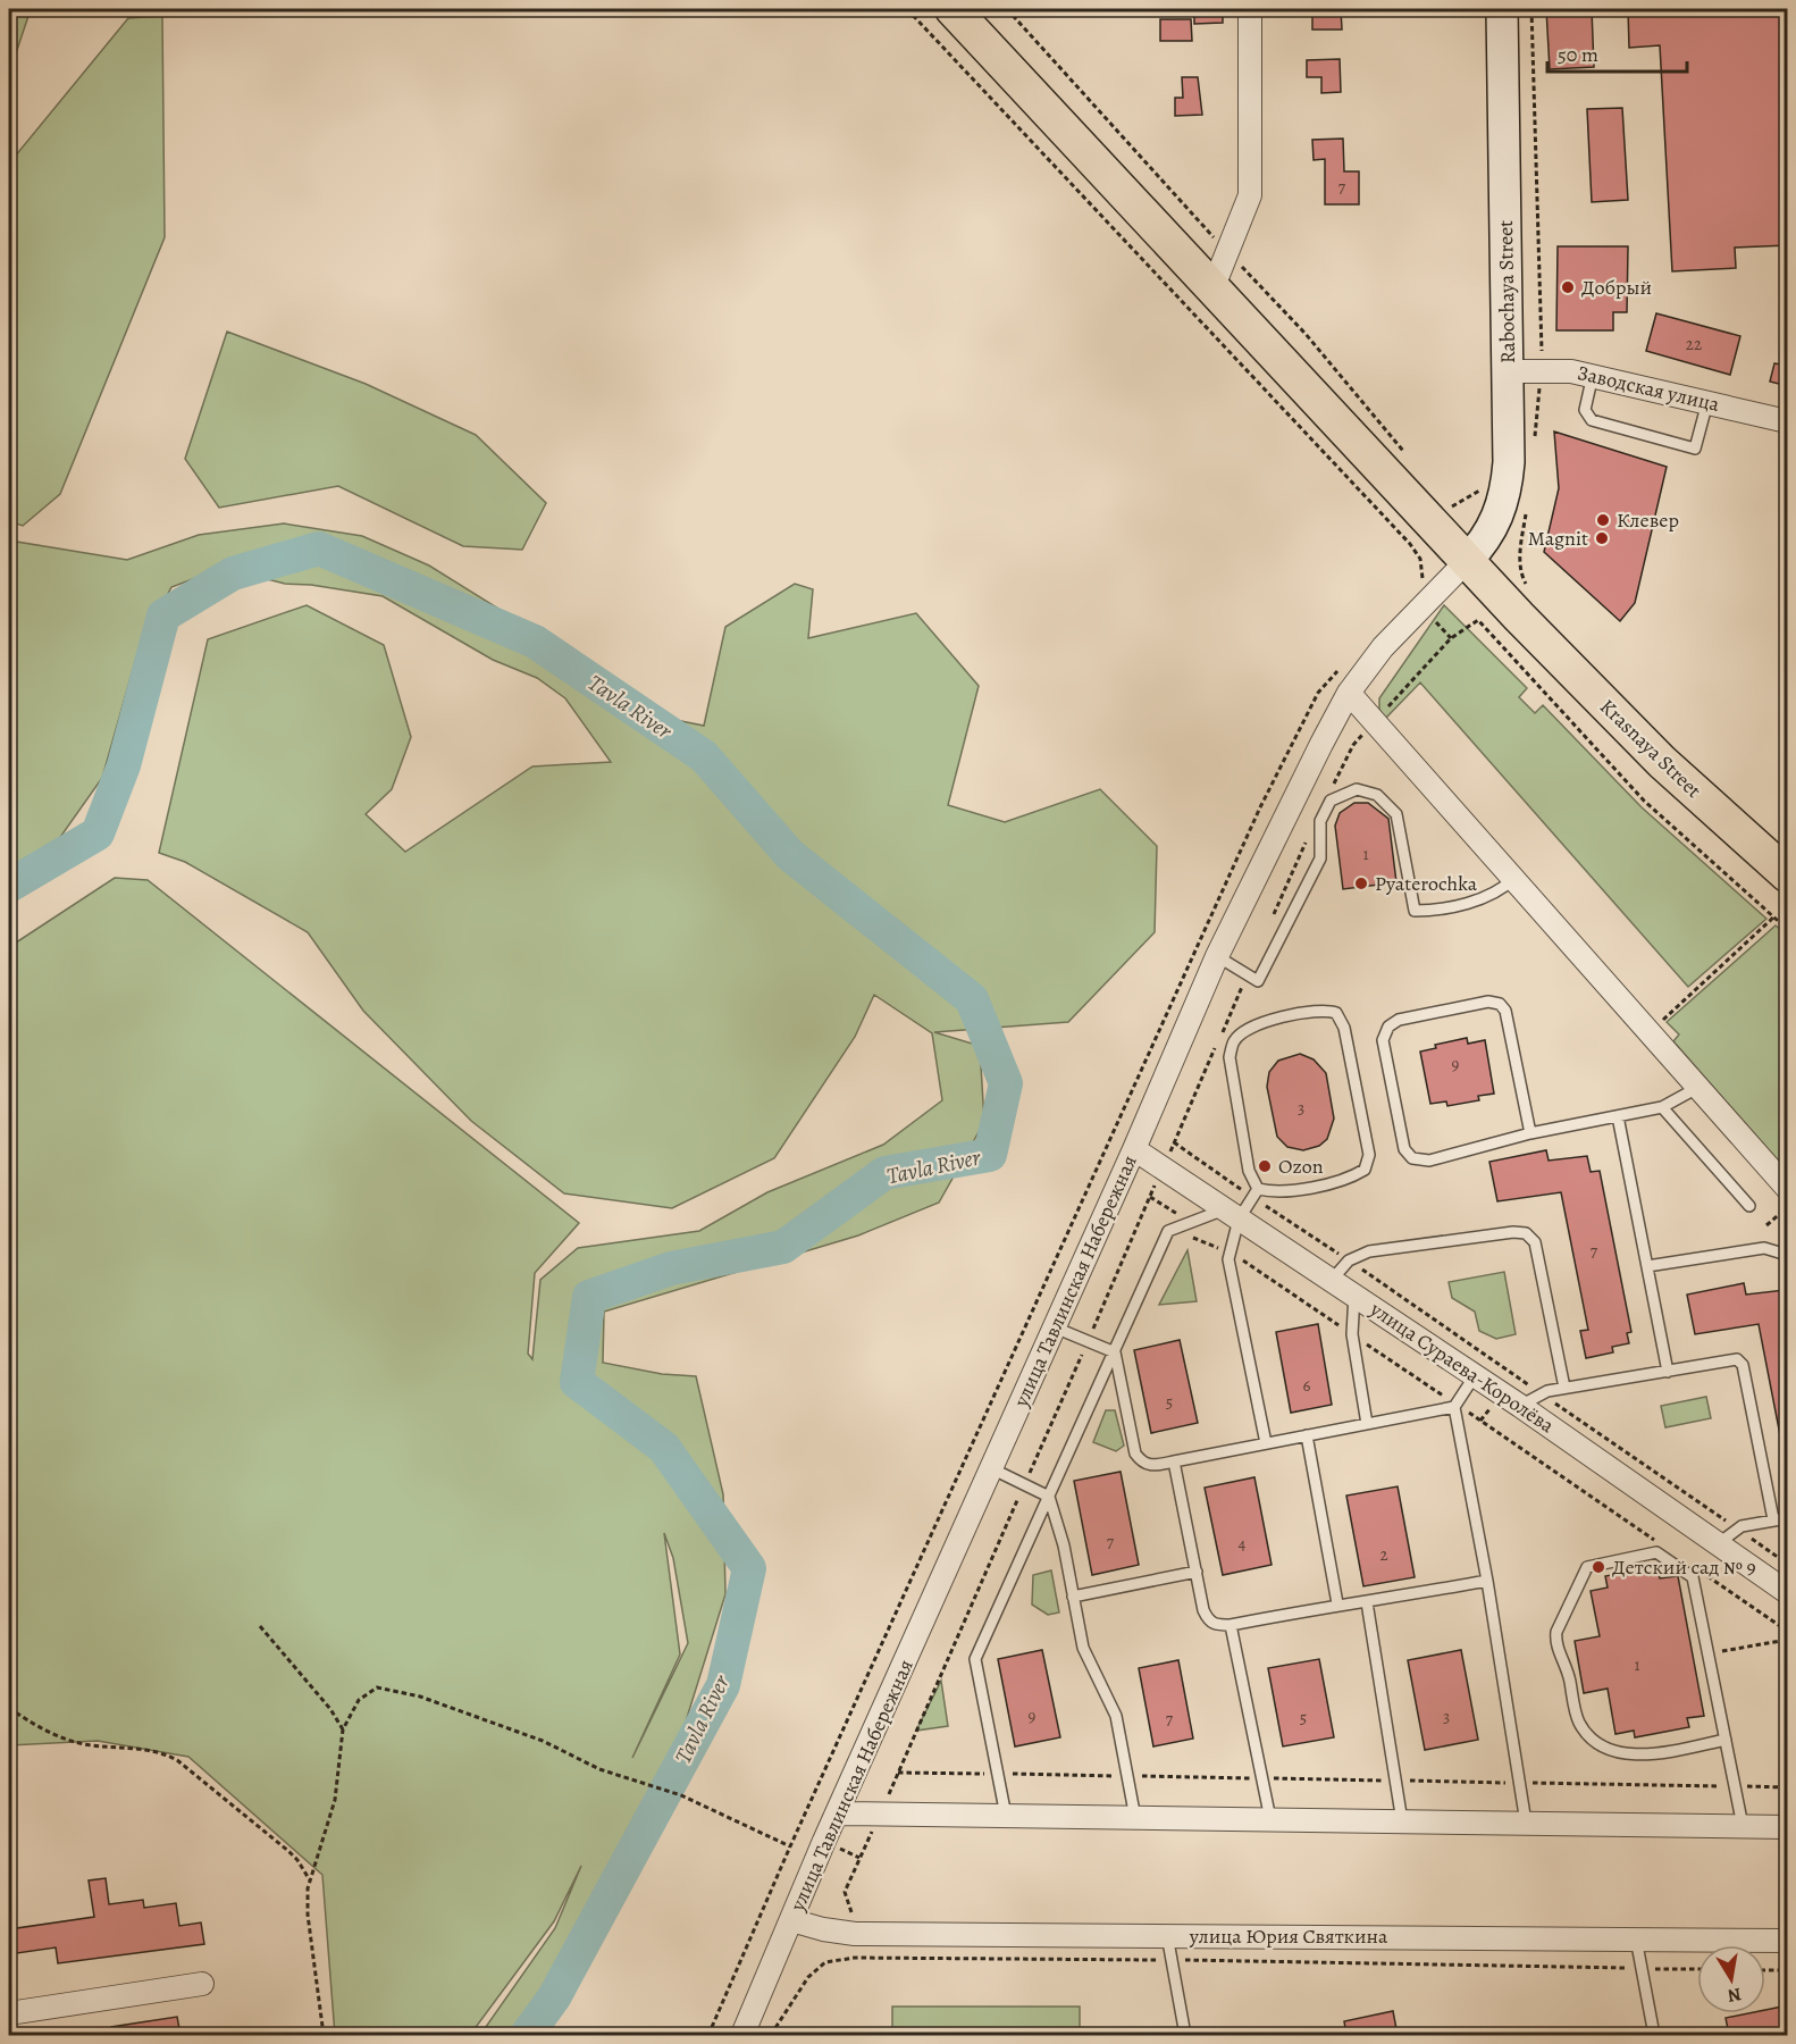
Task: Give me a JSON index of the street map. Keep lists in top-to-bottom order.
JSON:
{
  "streets": {
    "main road": ["Krasnaya Street"],
    "street": [
      "Rabochaya Street",
      "Заводская улица",
      "улица Тавлинская Набережная",
      "улица Сураева-Королёва",
      "улица Юрия Святкина"
    ]
  },
  "crossings": [
    ["Rabochaya Street", "Заводская улица"],
    ["Rabochaya Street", "Krasnaya Street"],
    ["Rabochaya Street", "улица Тавлинская Набережная"],
    ["Krasnaya Street", "улица Тавлинская Набережная"],
    ["улица Тавлинская Набережная", "улица Сураева-Королёва"],
    ["улица Тавлинская Набережная", "улица Юрия Святкина"]
  ],
  "water": ["Tavla River"],
  "places": [
    "Добрый",
    "Клевер",
    "Magnit",
    "Pyaterochka",
    "Ozon",
    "Детский сад № 9"
  ],
  "house_numbers": [
    "7",
    "22",
    "1",
    "9",
    "3",
    "7",
    "6",
    "5",
    "7",
    "4",
    "2",
    "1",
    "9",
    "3",
    "5",
    "7"
  ],
  "scale_bar": "50 m",
  "north": "bottom"
}
